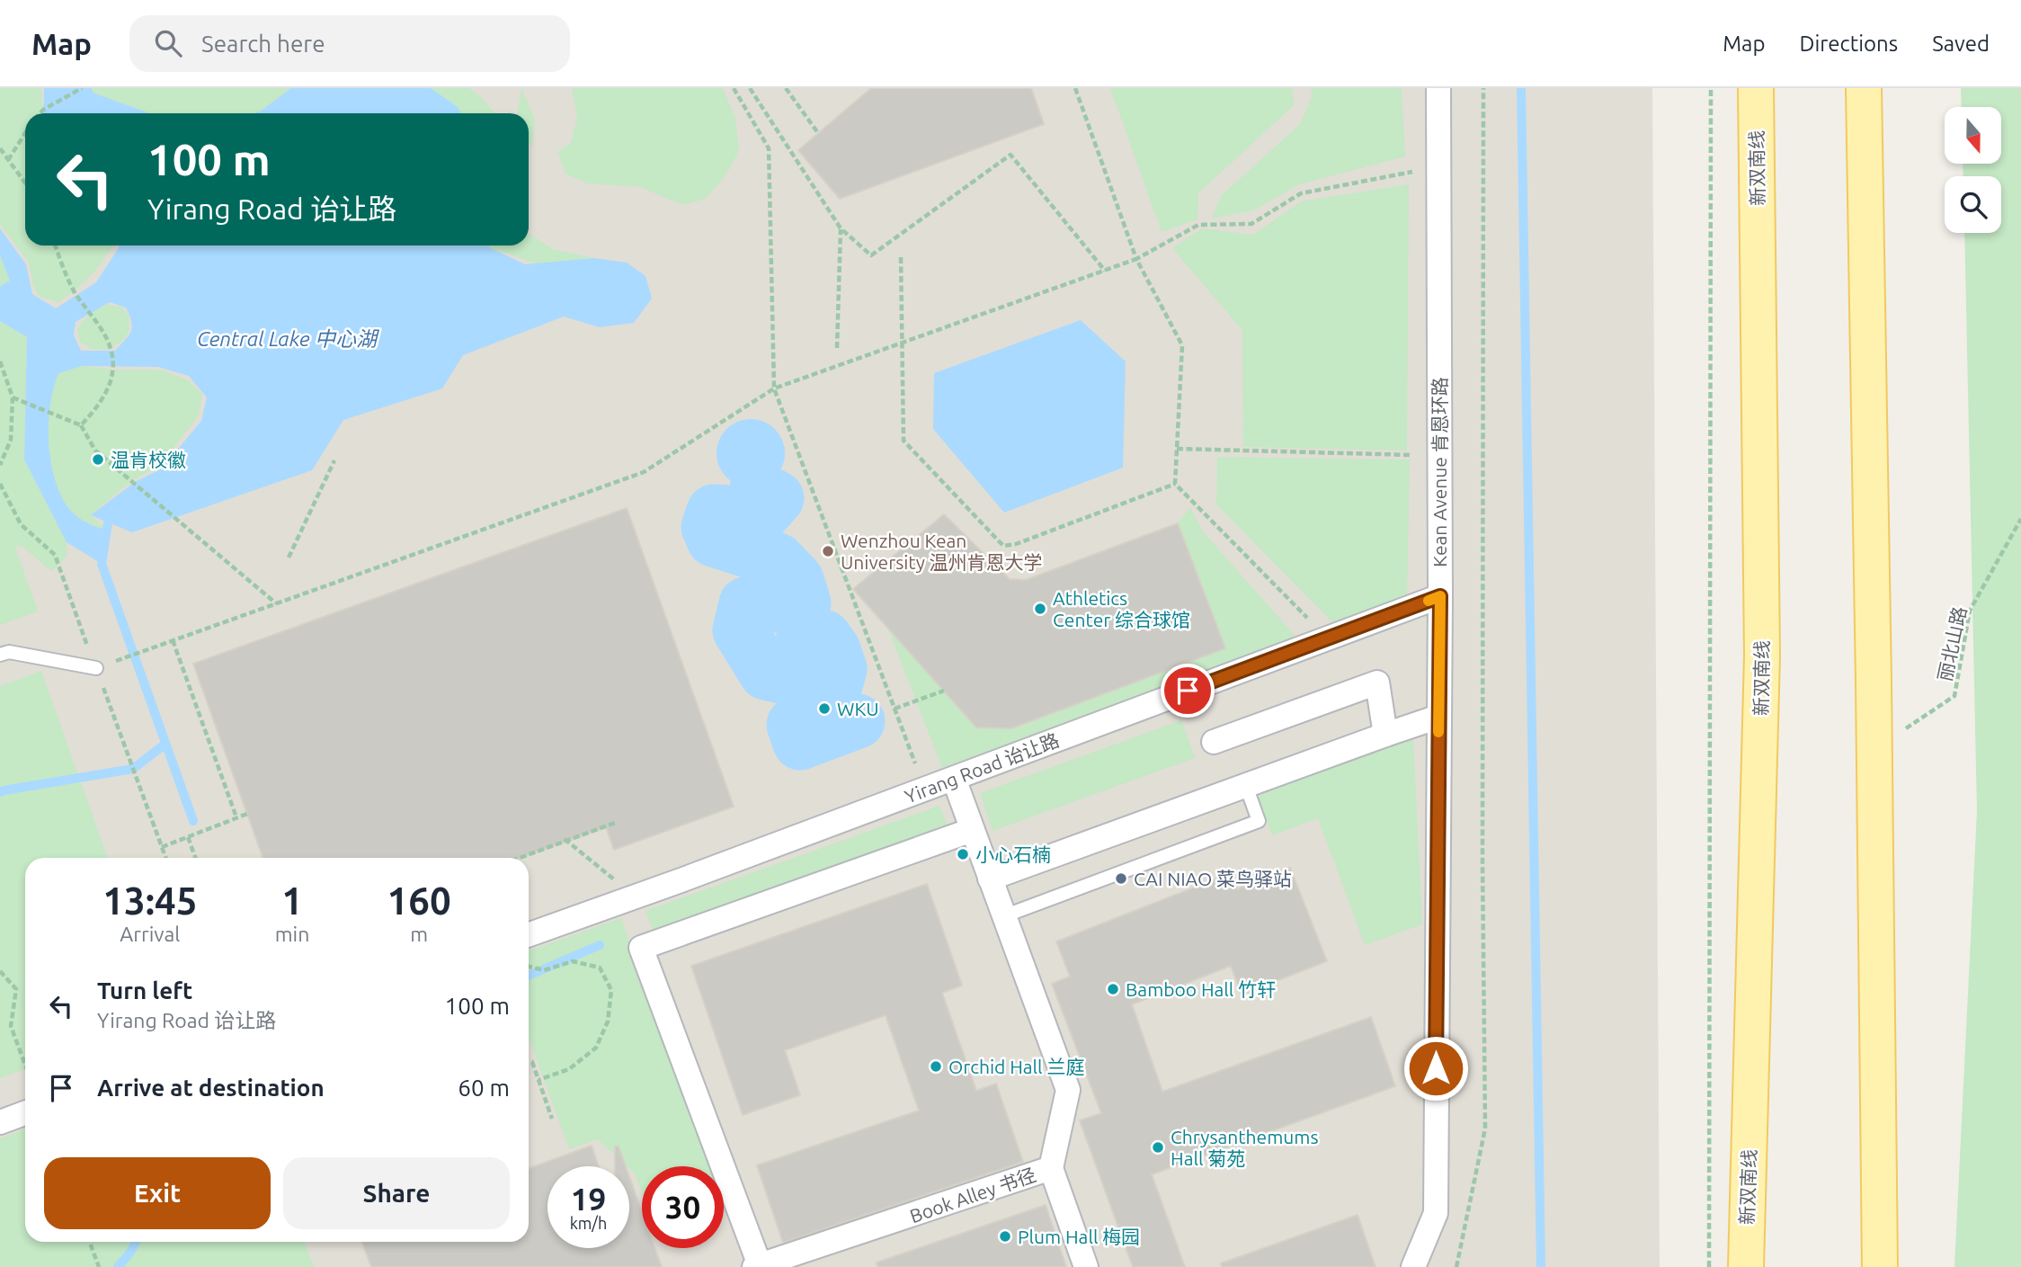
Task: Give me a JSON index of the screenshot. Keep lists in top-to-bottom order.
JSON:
{
  "streets": {
    "main road": ["新双南线"],
    "street": ["Kean Avenue 肯恩环路", "Yirang Road 诒让路", "Book Alley 书径"],
    "path": ["丽北山路"]
  },
  "crossings": [
    ["Kean Avenue 肯恩环路", "Yirang Road 诒让路"],
    ["Yirang Road 诒让路", "Book Alley 书径"]
  ],
  "water": ["Central Lake 中心湖"],
  "places": [
    "温肯校徽",
    "Wenzhou Kean University 温州肯恩大学",
    "Athletics Center 综合球馆",
    "WKU",
    "小心石楠",
    "CAI NIAO 菜鸟驿站",
    "Bamboo Hall 竹轩",
    "Orchid Hall 兰庭",
    "Chrysanthemums Hall 菊苑",
    "Plum Hall 梅园"
  ],
  "north": "bottom",
  "page": {
    "header": "Map",
    "search": "Search here",
    "nav": ["Map", "Directions", "Saved"],
    "turn": ["100 m", "Yirang Road 诒让路"],
    "eta": [
      "13:45",
      "Arrival",
      "1",
      "min",
      "160",
      "m"
    ],
    "list": [
      {
        "name": "Turn left",
        "note": "Yirang Road 诒让路",
        "value": "100 m"
      },
      {
        "name": "Arrive at destination",
        "value": "60 m"
      }
    ],
    "buttons": ["Exit", "Share"],
    "speed": "19 km/h",
    "limit": "30"
  }
}
